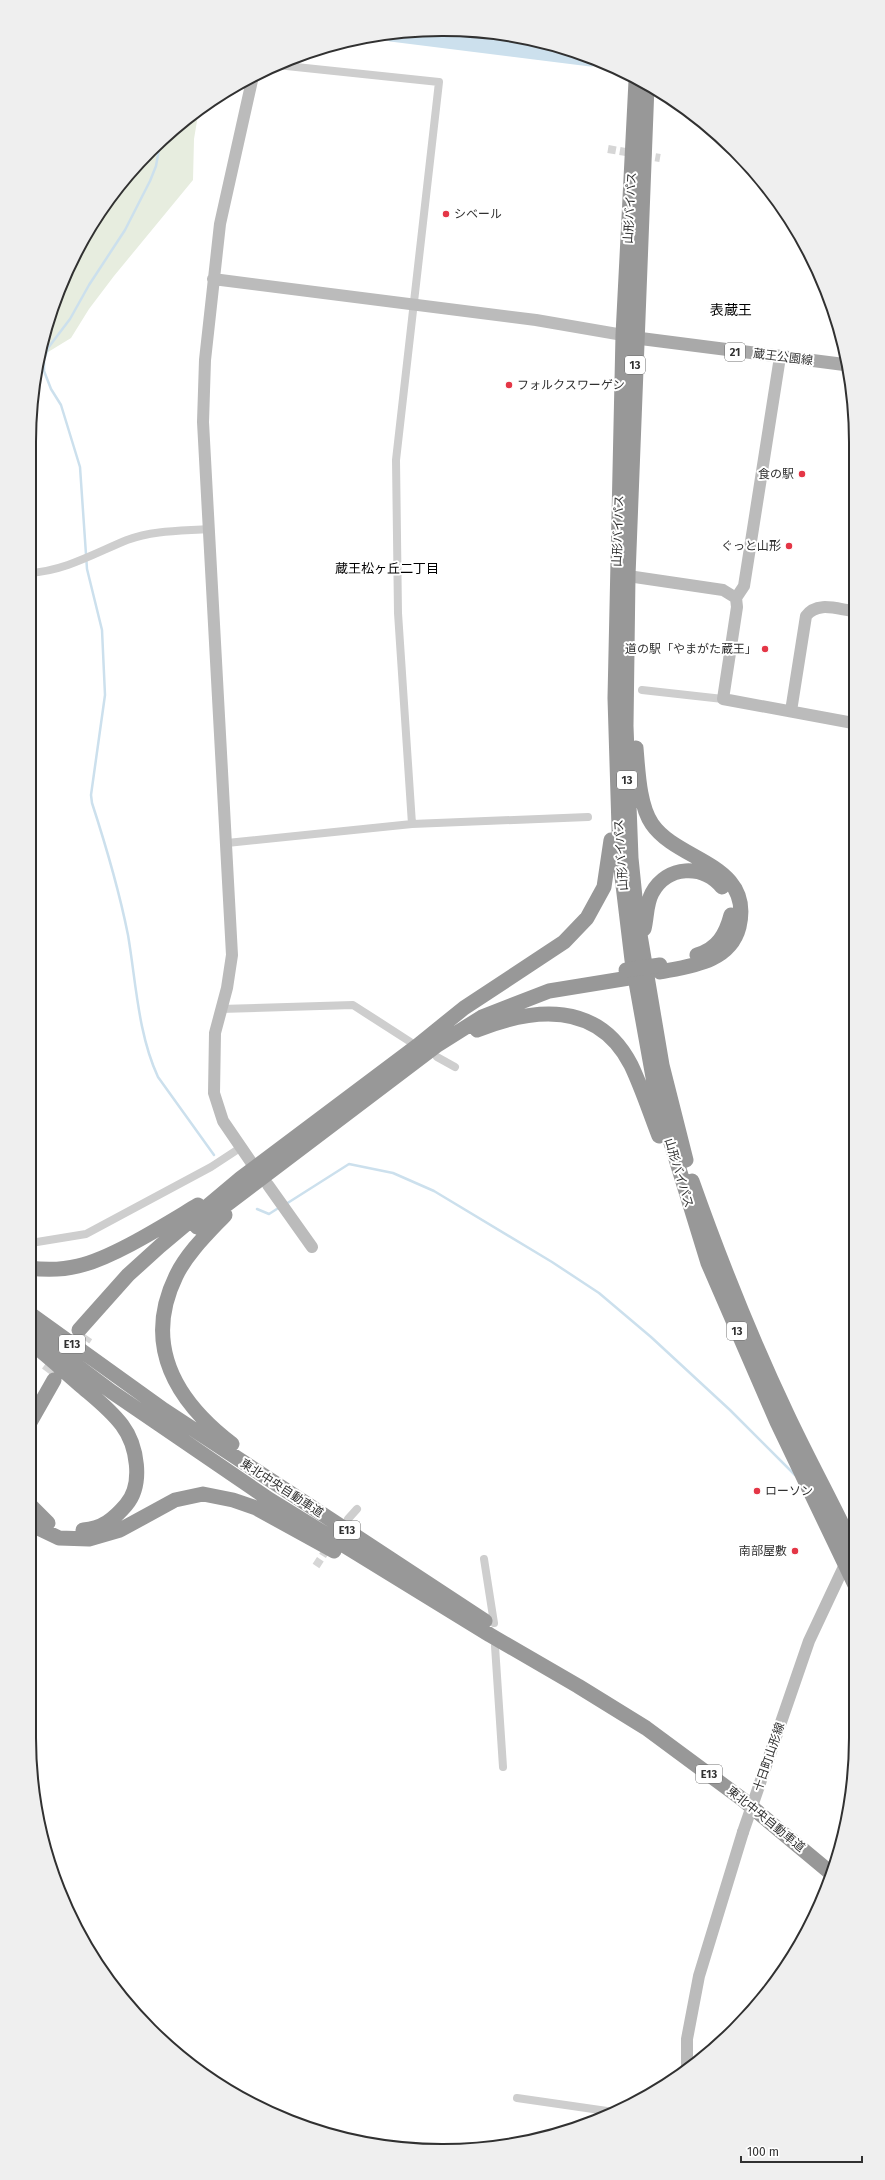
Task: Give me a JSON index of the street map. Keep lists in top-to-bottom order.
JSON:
{
  "streets": {
    "highway": [
      "山形バイパス",
      "13",
      "E13",
      "東北中央自動車道"
    ],
    "main road": ["21", "蔵王公園線"],
    "street": ["十日町山形線"]
  },
  "crossings": [
    ["山形バイパス", "蔵王公園線"]
  ],
  "districts": ["表蔵王", "蔵王松ヶ丘二丁目"],
  "places": [
    "シベール",
    "フォルクスワーゲン",
    "食の駅",
    "ぐっと山形",
    "道の駅「やまがた蔵王」",
    "ローソン",
    "南部屋敷"
  ],
  "scale_bar": "100 m"
}
